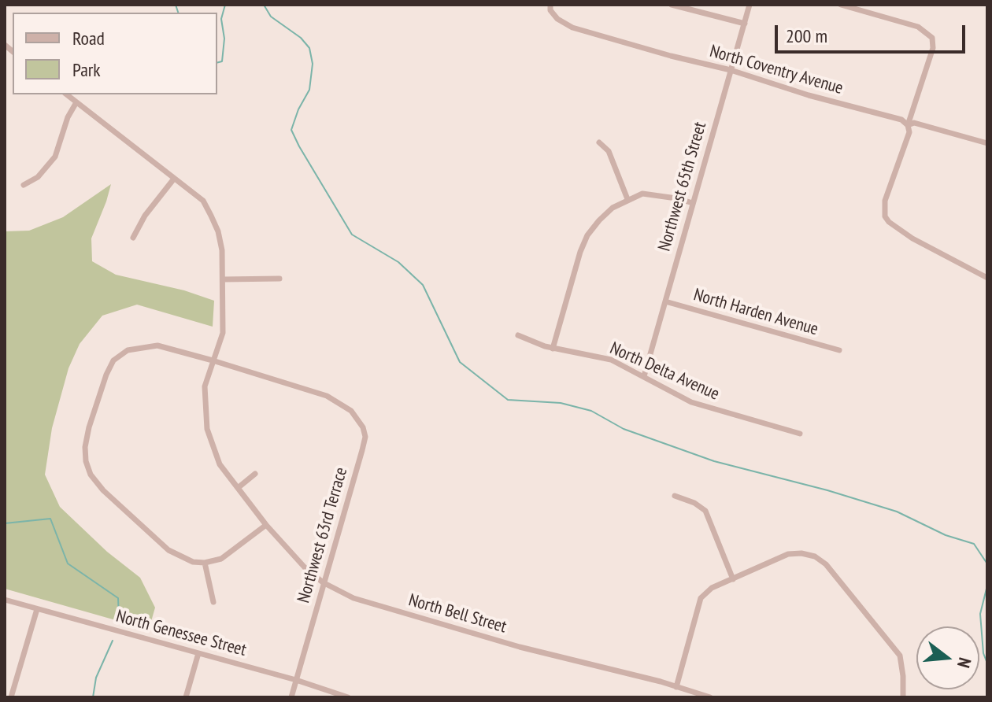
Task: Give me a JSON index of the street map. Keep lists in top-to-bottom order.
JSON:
{
  "streets": {
    "street": [
      "North Coventry Avenue",
      "Northwest 65th Street",
      "North Harden Avenue",
      "North Delta Avenue",
      "Northwest 63rd Terrace",
      "North Bell Street",
      "North Genessee Street"
    ]
  },
  "crossings": [
    ["North Coventry Avenue", "Northwest 65th Street"],
    ["Northwest 65th Street", "North Harden Avenue"],
    ["Northwest 65th Street", "North Delta Avenue"],
    ["Northwest 63rd Terrace", "North Bell Street"],
    ["Northwest 63rd Terrace", "North Genessee Street"]
  ],
  "legend": ["Road", "Park"],
  "scale_bar": "200 m",
  "north": "right"
}
